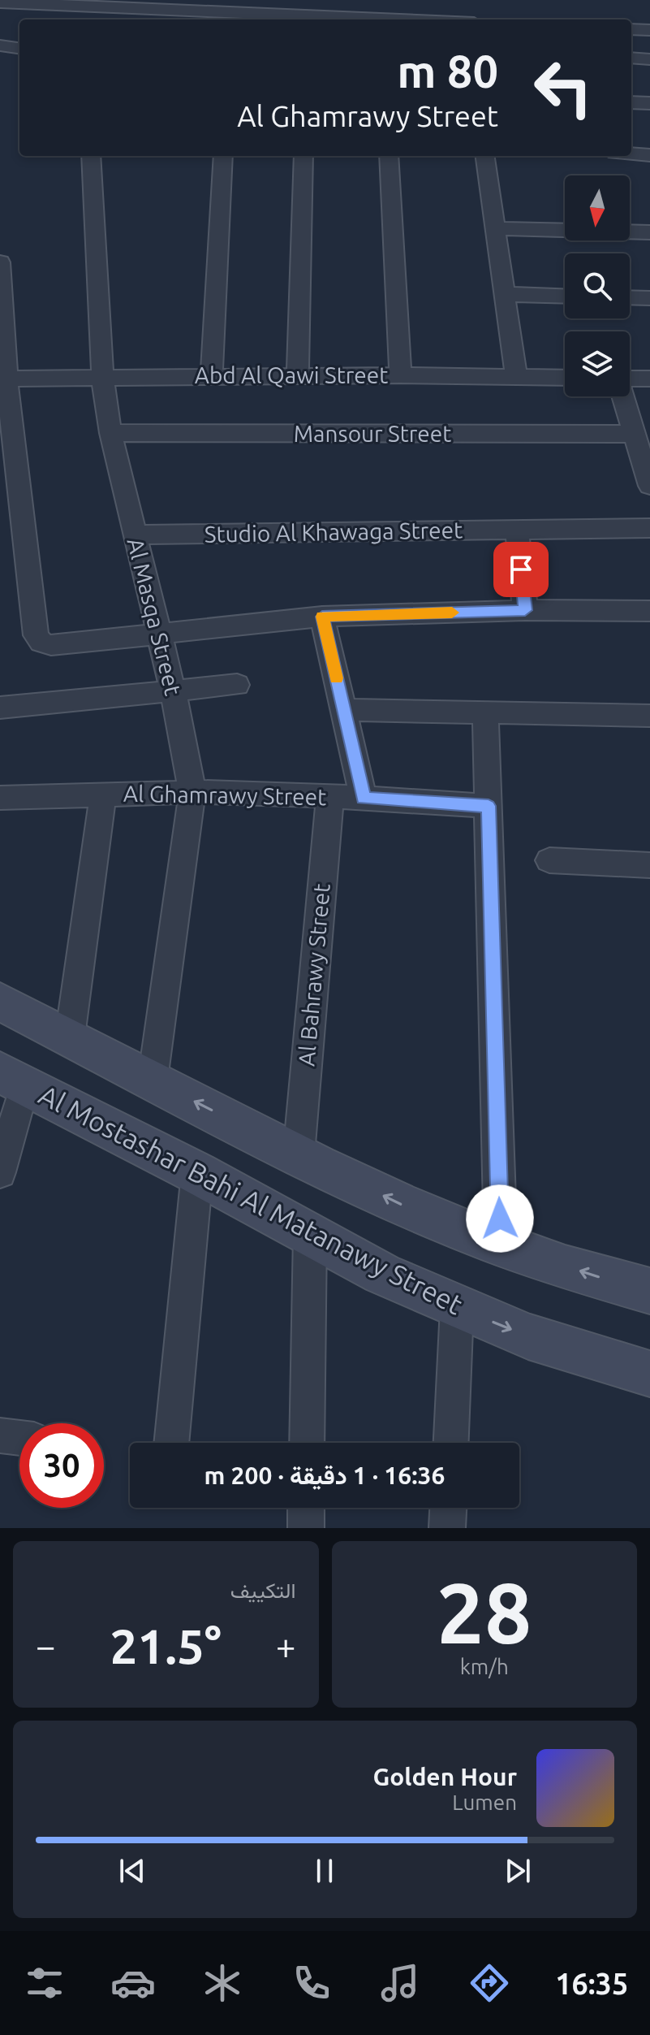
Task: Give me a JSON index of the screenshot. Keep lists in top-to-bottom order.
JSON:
{
  "streets": {
    "street": [
      "Abd Al Qawi Street",
      "Mansour Street",
      "Studio Al Khawaga Street",
      "Al Masqa Street",
      "Al Ghamrawy Street",
      "Al Bahrawy Street",
      "Al Mostashar Bahi Al Matanawy Street"
    ]
  },
  "crossings": [
    ["Abd Al Qawi Street", "Al Masqa Street"],
    ["Mansour Street", "Al Masqa Street"],
    ["Studio Al Khawaga Street", "Al Masqa Street"],
    ["Al Masqa Street", "Al Ghamrawy Street"],
    ["Al Ghamrawy Street", "Al Bahrawy Street"]
  ],
  "north": "bottom",
  "page": {
    "turn": ["80 m", "Al Ghamrawy Street"],
    "limit": "30",
    "trip": "16:36 · 1 دقيقة · 200 m",
    "tile": [
      ["28", "km/h"],
      "التكييف"
    ],
    "heat": ["−", "21.5°", "+"],
    "song": ["Golden Hour", "Lumen"],
    "tabs": "16:35"
  }
}
